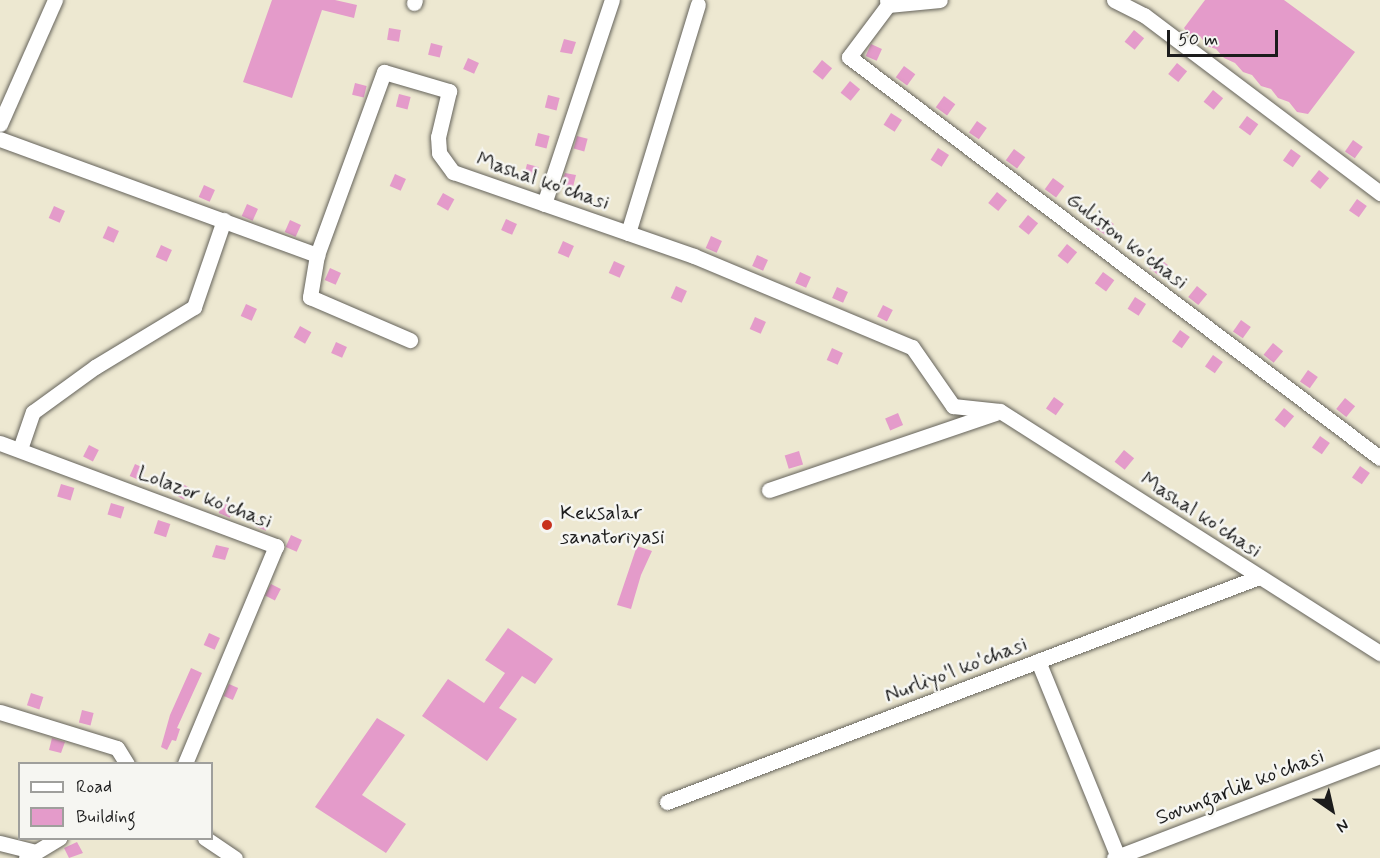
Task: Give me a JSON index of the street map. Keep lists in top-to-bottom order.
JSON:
{
  "streets": {
    "street": [
      "Mashal ko'chasi",
      "Guliston ko'chasi",
      "Lolazor ko'chasi",
      "Nurliyo'l ko'chasi",
      "Sovungarlik ko'chasi"
    ]
  },
  "crossings": [
    ["Mashal ko'chasi", "Nurliyo'l ko'chasi"]
  ],
  "places": ["Keksalar sanatoriyasi"],
  "legend": ["Road", "Building"],
  "scale_bar": "50 m",
  "north": "bottom right"
}
